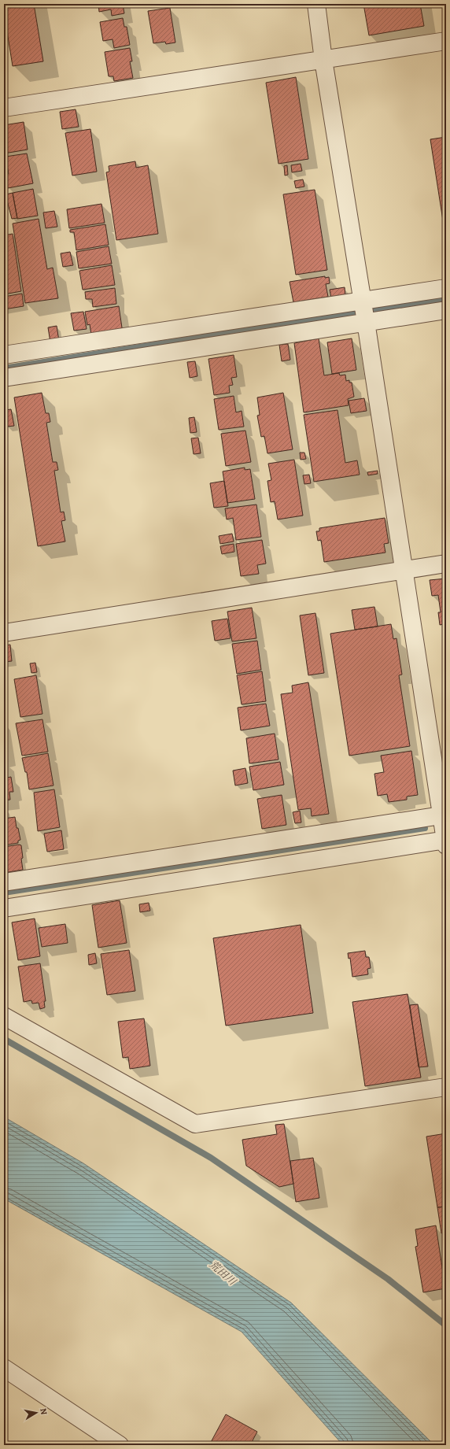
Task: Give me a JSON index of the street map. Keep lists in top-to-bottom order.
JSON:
{
  "water": ["荒田川"],
  "north": "right"
}
